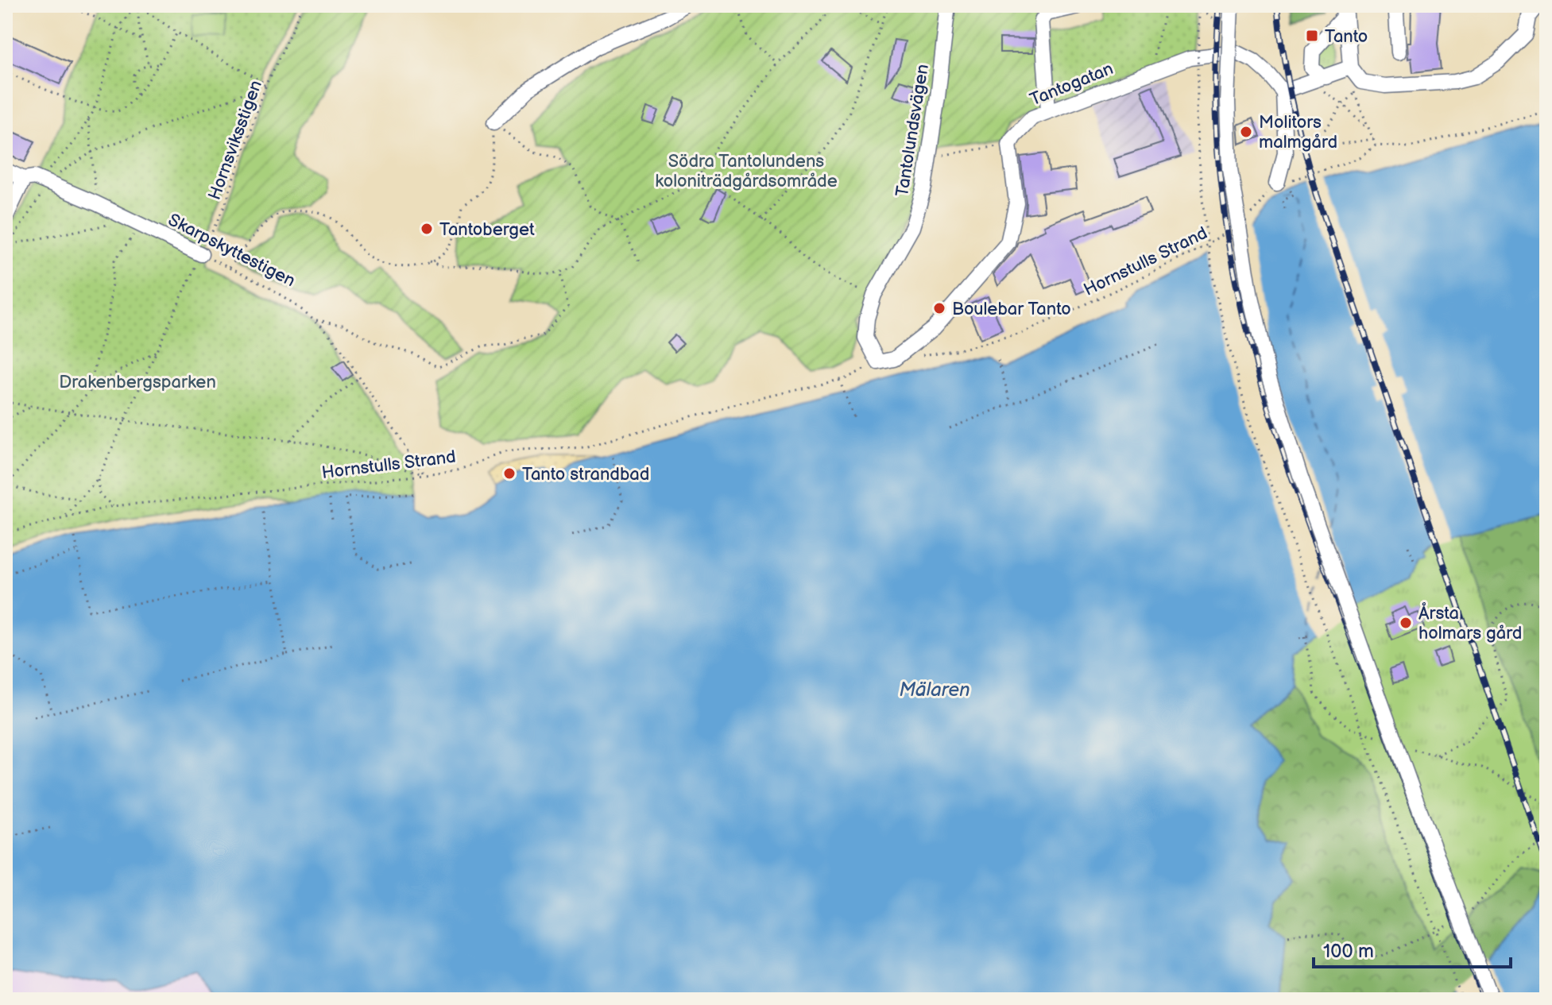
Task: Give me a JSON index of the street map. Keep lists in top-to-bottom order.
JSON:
{
  "streets": {
    "street": ["Tantogatan", "Tantolundsvägen", "Skarpskyttestigen"],
    "path": ["Hornsviksstigen", "Hornstulls Strand"]
  },
  "crossings": [
    ["Tantolundsvägen", "Hornstulls Strand"],
    ["Hornsviksstigen", "Skarpskyttestigen"],
    ["Hornsviksstigen", "Hornstulls Strand"],
    ["Skarpskyttestigen", "Hornstulls Strand"]
  ],
  "water": ["Mälaren"],
  "parks": ["Södra Tantolundens koloniträdgårdsområde", "Drakenbergsparken"],
  "places": {
    "transit": ["Tanto"],
    "other": [
      "Molitors malmgård",
      "Tantoberget",
      "Boulebar Tanto",
      "Tanto strandbad",
      "Årsta holmars gård"
    ]
  },
  "scale_bar": "100 m"
}
